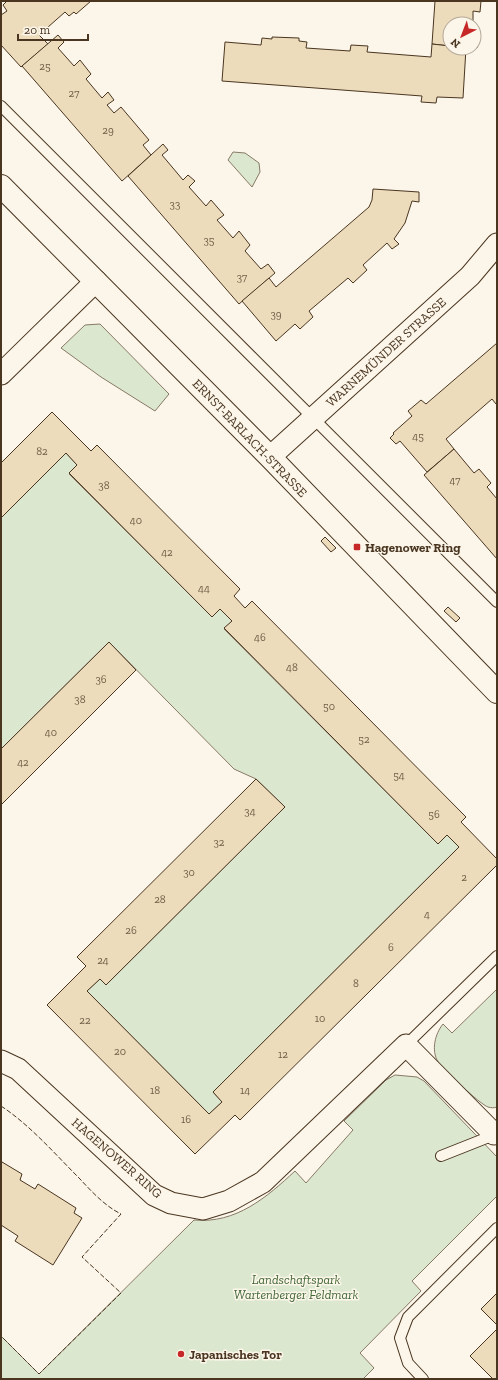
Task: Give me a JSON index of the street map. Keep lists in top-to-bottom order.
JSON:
{
  "streets": {
    "main road": ["ERNST-BARLACH-STRASSE"],
    "street": ["WARNEMÜNDER STRASSE", "HAGENOWER RING"]
  },
  "crossings": [
    ["WARNEMÜNDER STRASSE", "ERNST-BARLACH-STRASSE"]
  ],
  "parks": ["Landschaftspark Wartenberger Feldmark"],
  "places": {
    "transit": ["Hagenower Ring"],
    "other": ["Japanisches Tor"]
  },
  "house_numbers": [
    "25",
    "27",
    "29",
    "33",
    "35",
    "37",
    "39",
    "45",
    "82",
    "47",
    "38",
    "40",
    "42",
    "44",
    "46",
    "48",
    "36",
    "38",
    "50",
    "40",
    "52",
    "42",
    "54",
    "34",
    "56",
    "32",
    "30",
    "2",
    "28",
    "4",
    "26",
    "6",
    "24",
    "8",
    "10",
    "22",
    "20",
    "12",
    "18",
    "14",
    "16"
  ],
  "scale_bar": "20 m",
  "north": "bottom left"
}
